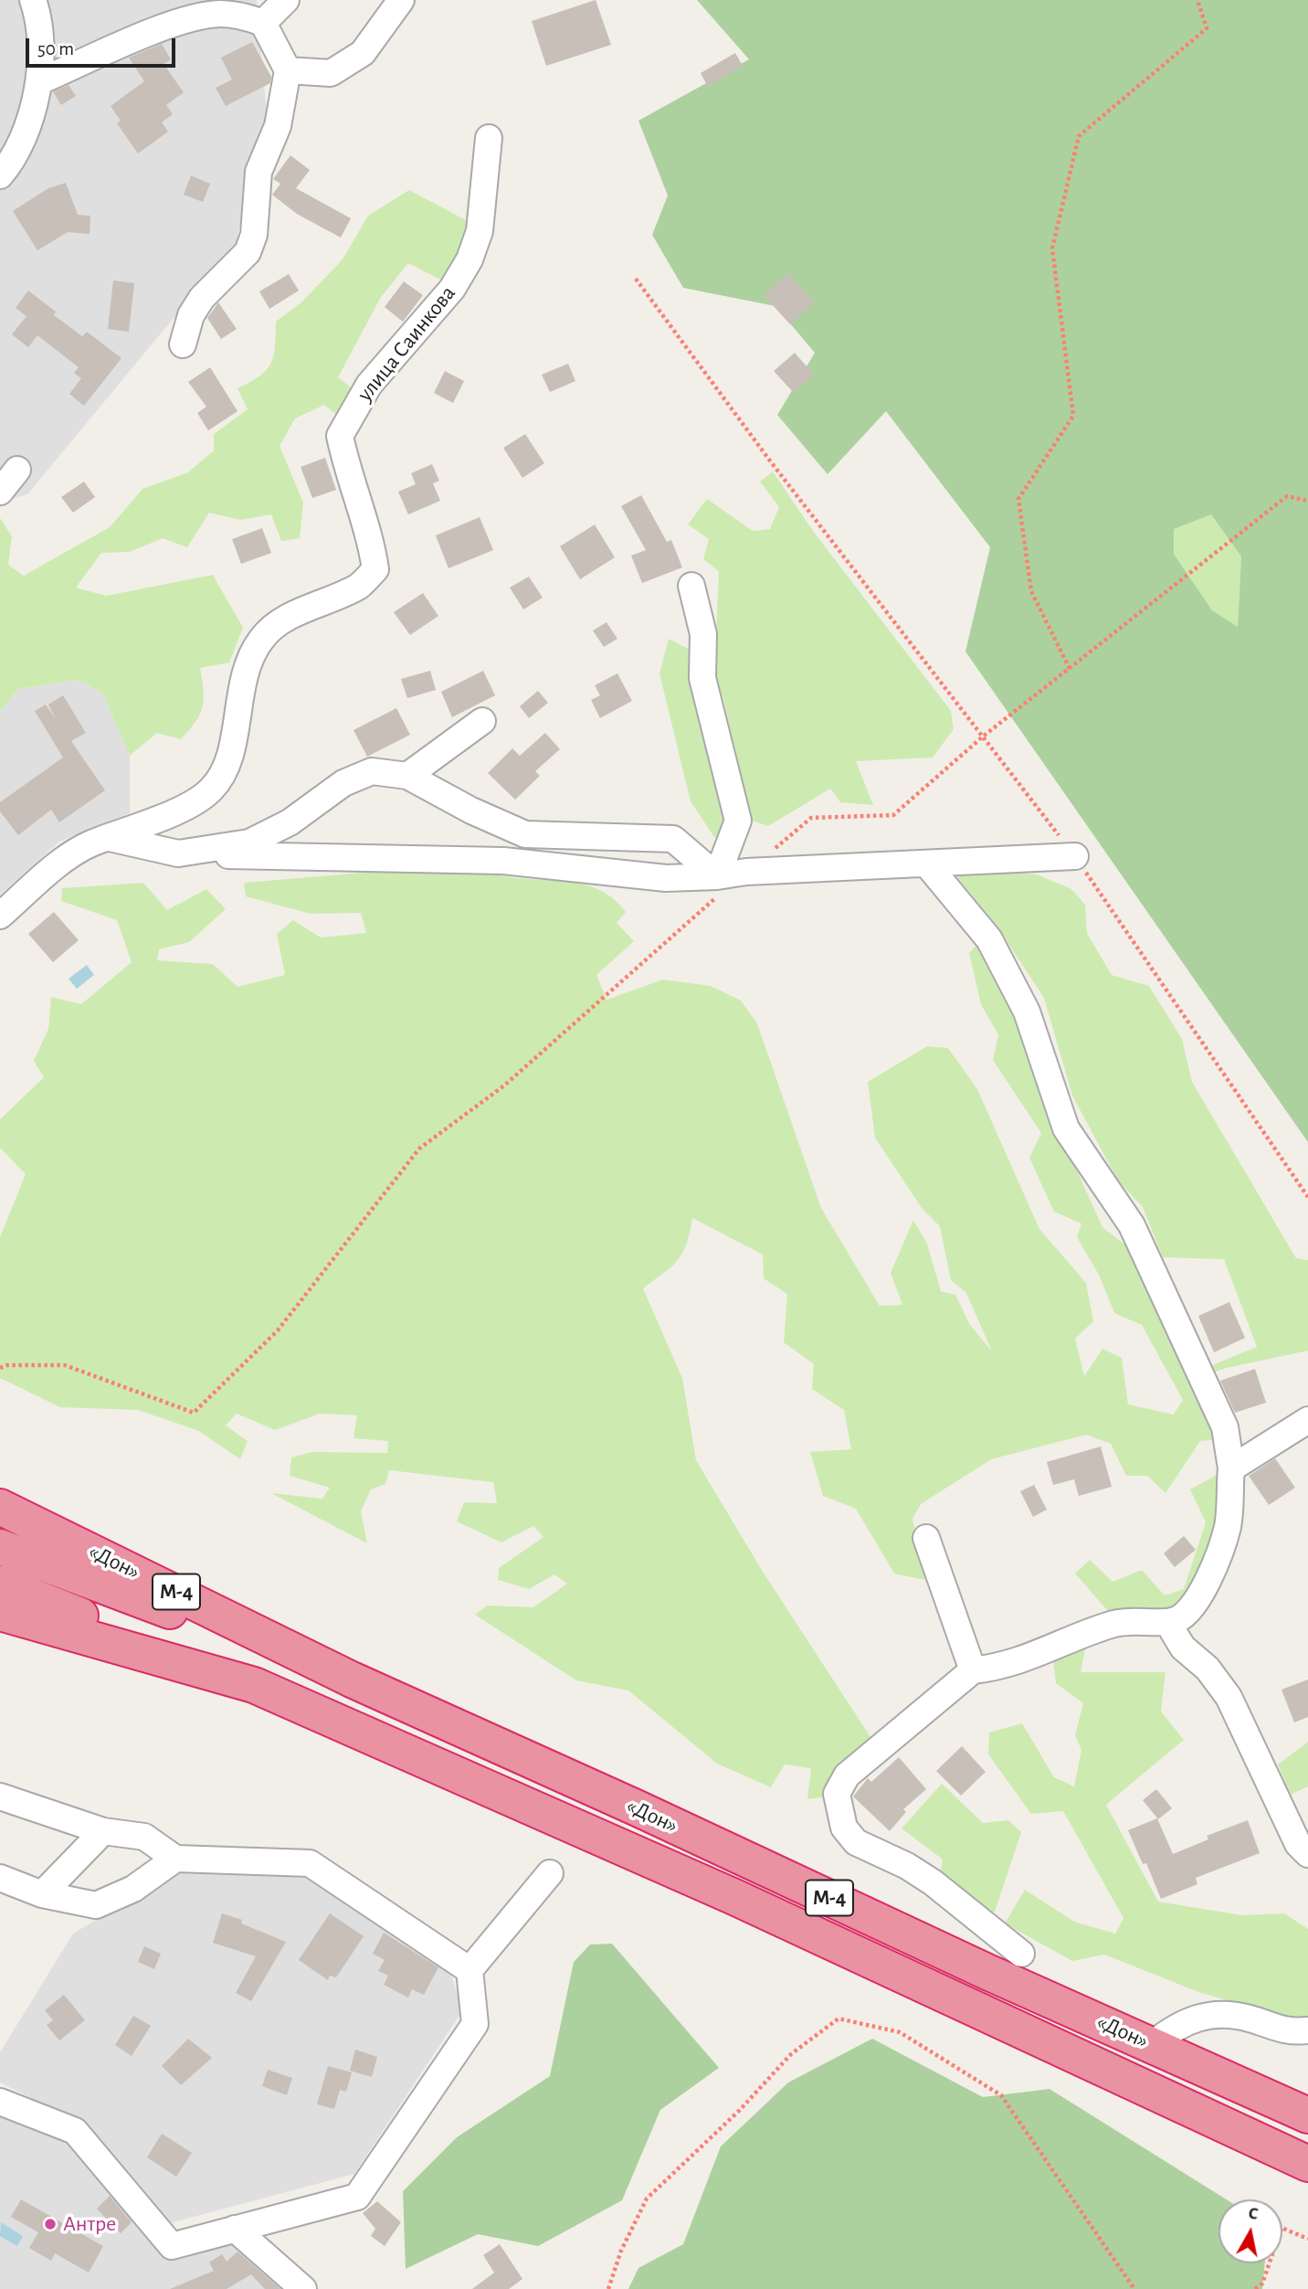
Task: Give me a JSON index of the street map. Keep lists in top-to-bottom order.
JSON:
{
  "streets": {
    "highway": ["«Дон»", "М-4"]
  },
  "places": ["Антре"],
  "scale_bar": "50 m",
  "north": "top"
}
